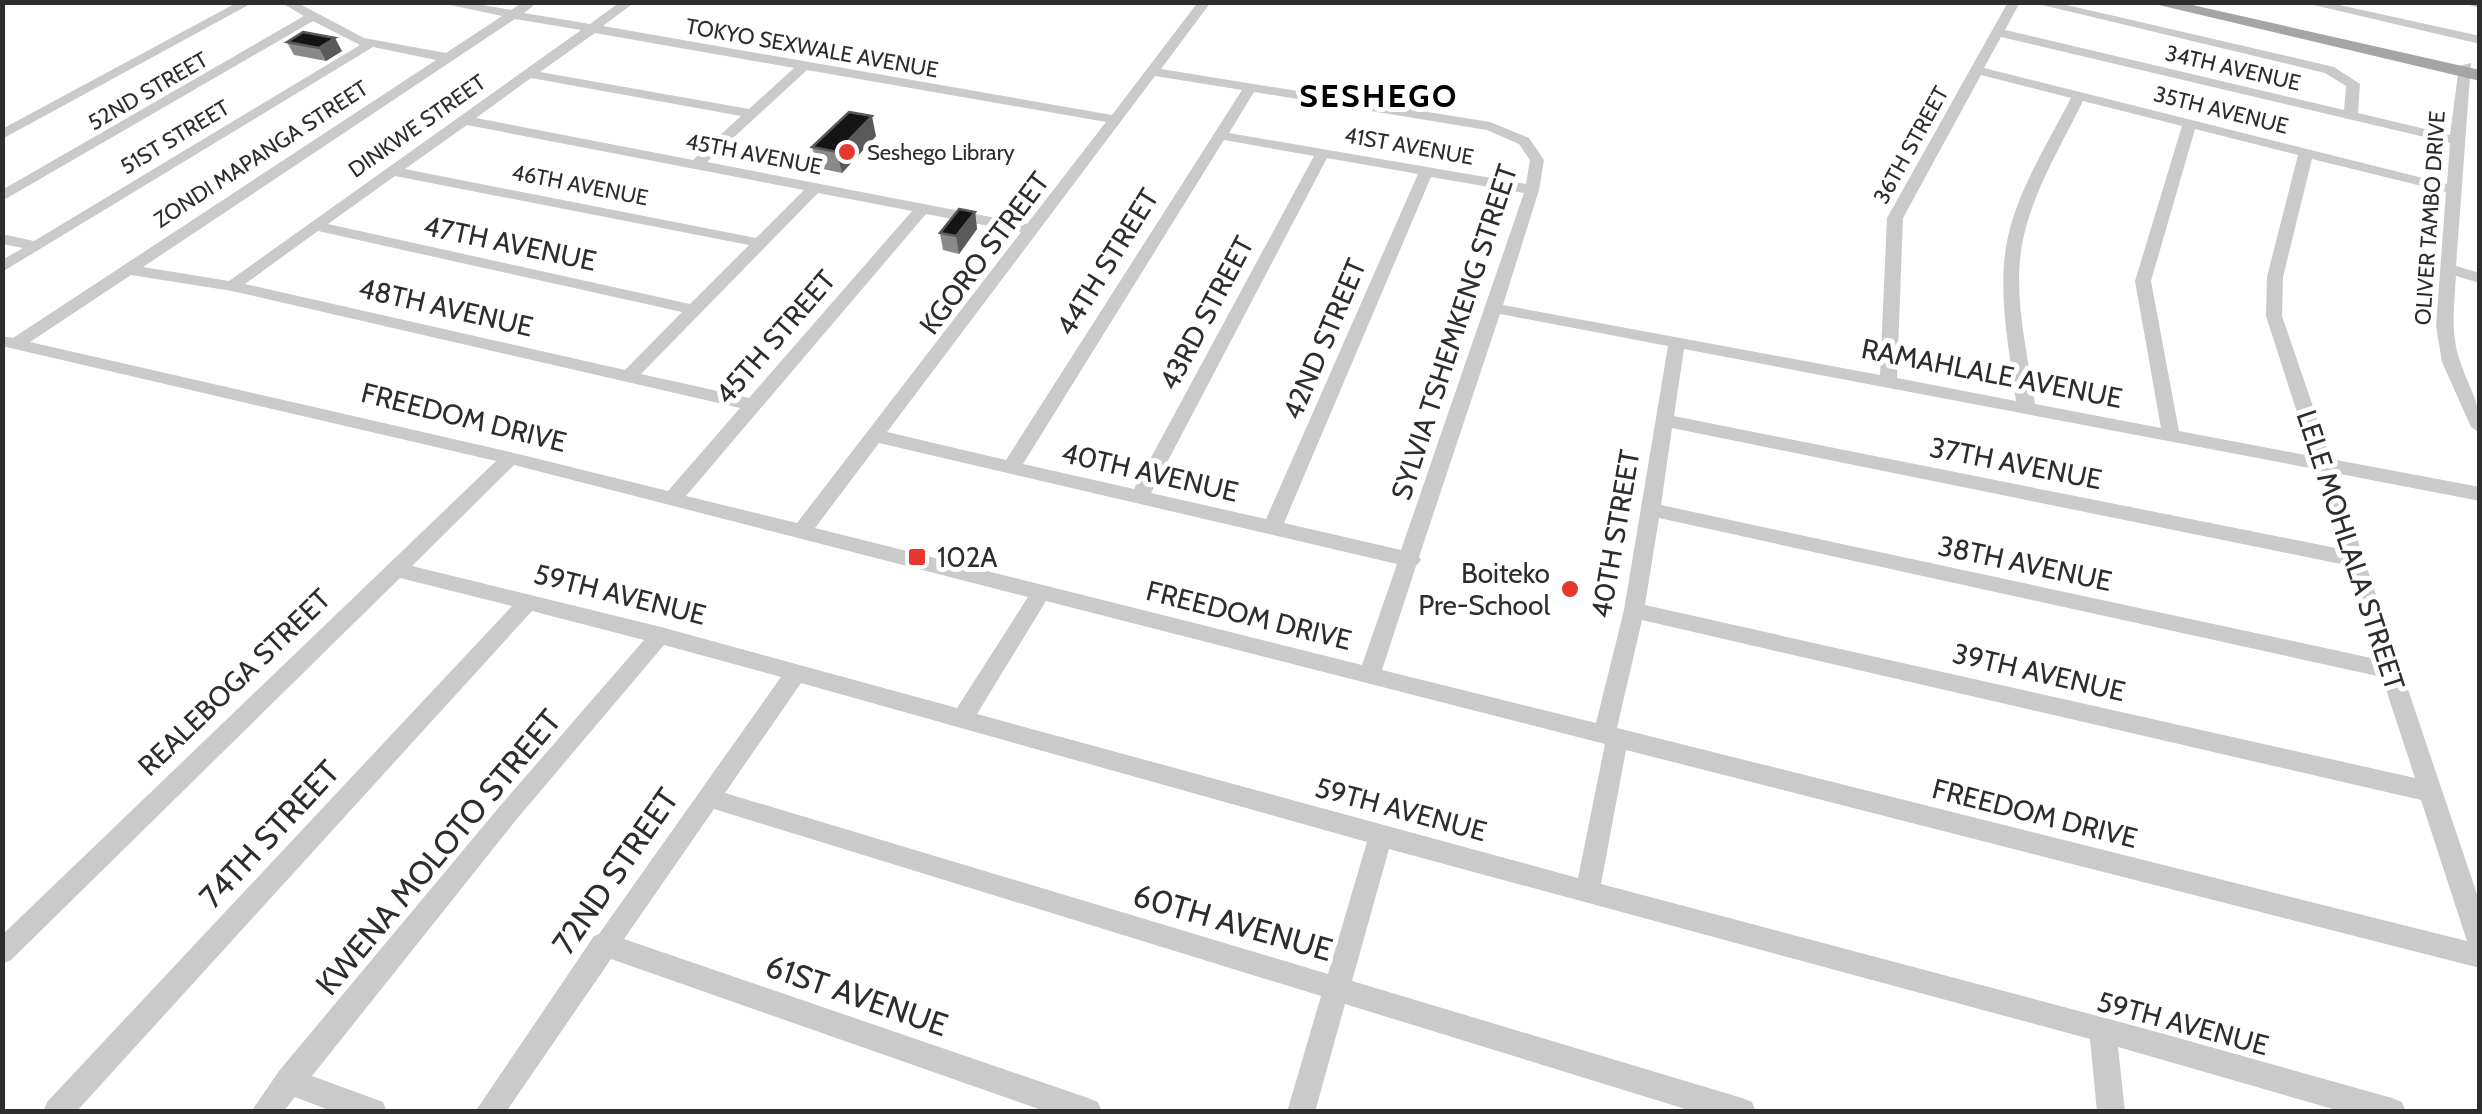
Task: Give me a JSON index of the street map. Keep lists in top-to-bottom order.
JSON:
{
  "streets": {
    "street": [
      "TOKYO SEXWALE AVENUE",
      "34TH AVENUE",
      "52ND STREET",
      "35TH AVENUE",
      "DINKWE STREET",
      "51ST STREET",
      "36TH STREET",
      "41ST AVENUE",
      "ZONDI MAPANGA STREET",
      "45TH AVENUE",
      "46TH AVENUE",
      "OLIVER TAMBO DRIVE",
      "47TH AVENUE",
      "KGORO STREET",
      "44TH STREET",
      "48TH AVENUE",
      "43RD STREET",
      "SYLVIA TSHEMKENG STREET",
      "45TH STREET",
      "42ND STREET",
      "RAMAHLALE AVENUE",
      "FREEDOM DRIVE",
      "37TH AVENUE",
      "40TH AVENUE",
      "40TH STREET",
      "LELE MOHLALA STREET",
      "38TH AVENUE",
      "59TH AVENUE",
      "39TH AVENUE",
      "REALEBOGA STREET",
      "74TH STREET",
      "KWENA MOLOTO STREET",
      "72ND STREET",
      "60TH AVENUE",
      "61ST AVENUE"
    ]
  },
  "crossings": [
    ["TOKYO SEXWALE AVENUE", "DINKWE STREET"],
    ["TOKYO SEXWALE AVENUE", "ZONDI MAPANGA STREET"],
    ["TOKYO SEXWALE AVENUE", "KGORO STREET"],
    ["34TH AVENUE", "36TH STREET"],
    ["34TH AVENUE", "OLIVER TAMBO DRIVE"],
    ["35TH AVENUE", "36TH STREET"],
    ["35TH AVENUE", "OLIVER TAMBO DRIVE"],
    ["35TH AVENUE", "LELE MOHLALA STREET"],
    ["DINKWE STREET", "45TH AVENUE"],
    ["DINKWE STREET", "46TH AVENUE"],
    ["DINKWE STREET", "47TH AVENUE"],
    ["DINKWE STREET", "48TH AVENUE"],
    ["36TH STREET", "RAMAHLALE AVENUE"],
    ["41ST AVENUE", "44TH STREET"],
    ["41ST AVENUE", "43RD STREET"],
    ["41ST AVENUE", "SYLVIA TSHEMKENG STREET"],
    ["41ST AVENUE", "42ND STREET"],
    ["ZONDI MAPANGA STREET", "48TH AVENUE"],
    ["ZONDI MAPANGA STREET", "FREEDOM DRIVE"],
    ["45TH AVENUE", "KGORO STREET"],
    ["45TH AVENUE", "45TH STREET"],
    ["KGORO STREET", "SYLVIA TSHEMKENG STREET"],
    ["KGORO STREET", "FREEDOM DRIVE"],
    ["KGORO STREET", "40TH AVENUE"],
    ["44TH STREET", "SYLVIA TSHEMKENG STREET"],
    ["44TH STREET", "40TH AVENUE"],
    ["48TH AVENUE", "45TH STREET"],
    ["43RD STREET", "40TH AVENUE"],
    ["SYLVIA TSHEMKENG STREET", "RAMAHLALE AVENUE"],
    ["SYLVIA TSHEMKENG STREET", "FREEDOM DRIVE"],
    ["SYLVIA TSHEMKENG STREET", "40TH AVENUE"],
    ["45TH STREET", "FREEDOM DRIVE"],
    ["42ND STREET", "40TH AVENUE"],
    ["RAMAHLALE AVENUE", "40TH STREET"],
    ["RAMAHLALE AVENUE", "LELE MOHLALA STREET"],
    ["FREEDOM DRIVE", "40TH STREET"],
    ["FREEDOM DRIVE", "REALEBOGA STREET"],
    ["37TH AVENUE", "40TH STREET"],
    ["37TH AVENUE", "LELE MOHLALA STREET"],
    ["40TH STREET", "38TH AVENUE"],
    ["40TH STREET", "59TH AVENUE"],
    ["40TH STREET", "39TH AVENUE"],
    ["LELE MOHLALA STREET", "38TH AVENUE"],
    ["LELE MOHLALA STREET", "39TH AVENUE"],
    ["59TH AVENUE", "REALEBOGA STREET"],
    ["59TH AVENUE", "74TH STREET"],
    ["59TH AVENUE", "KWENA MOLOTO STREET"],
    ["59TH AVENUE", "72ND STREET"],
    ["72ND STREET", "60TH AVENUE"],
    ["72ND STREET", "61ST AVENUE"]
  ],
  "districts": ["SESHEGO"],
  "places": {
    "other": ["Seshego Library", "Boiteko Pre-School"],
    "transit": ["102A"]
  }
}
